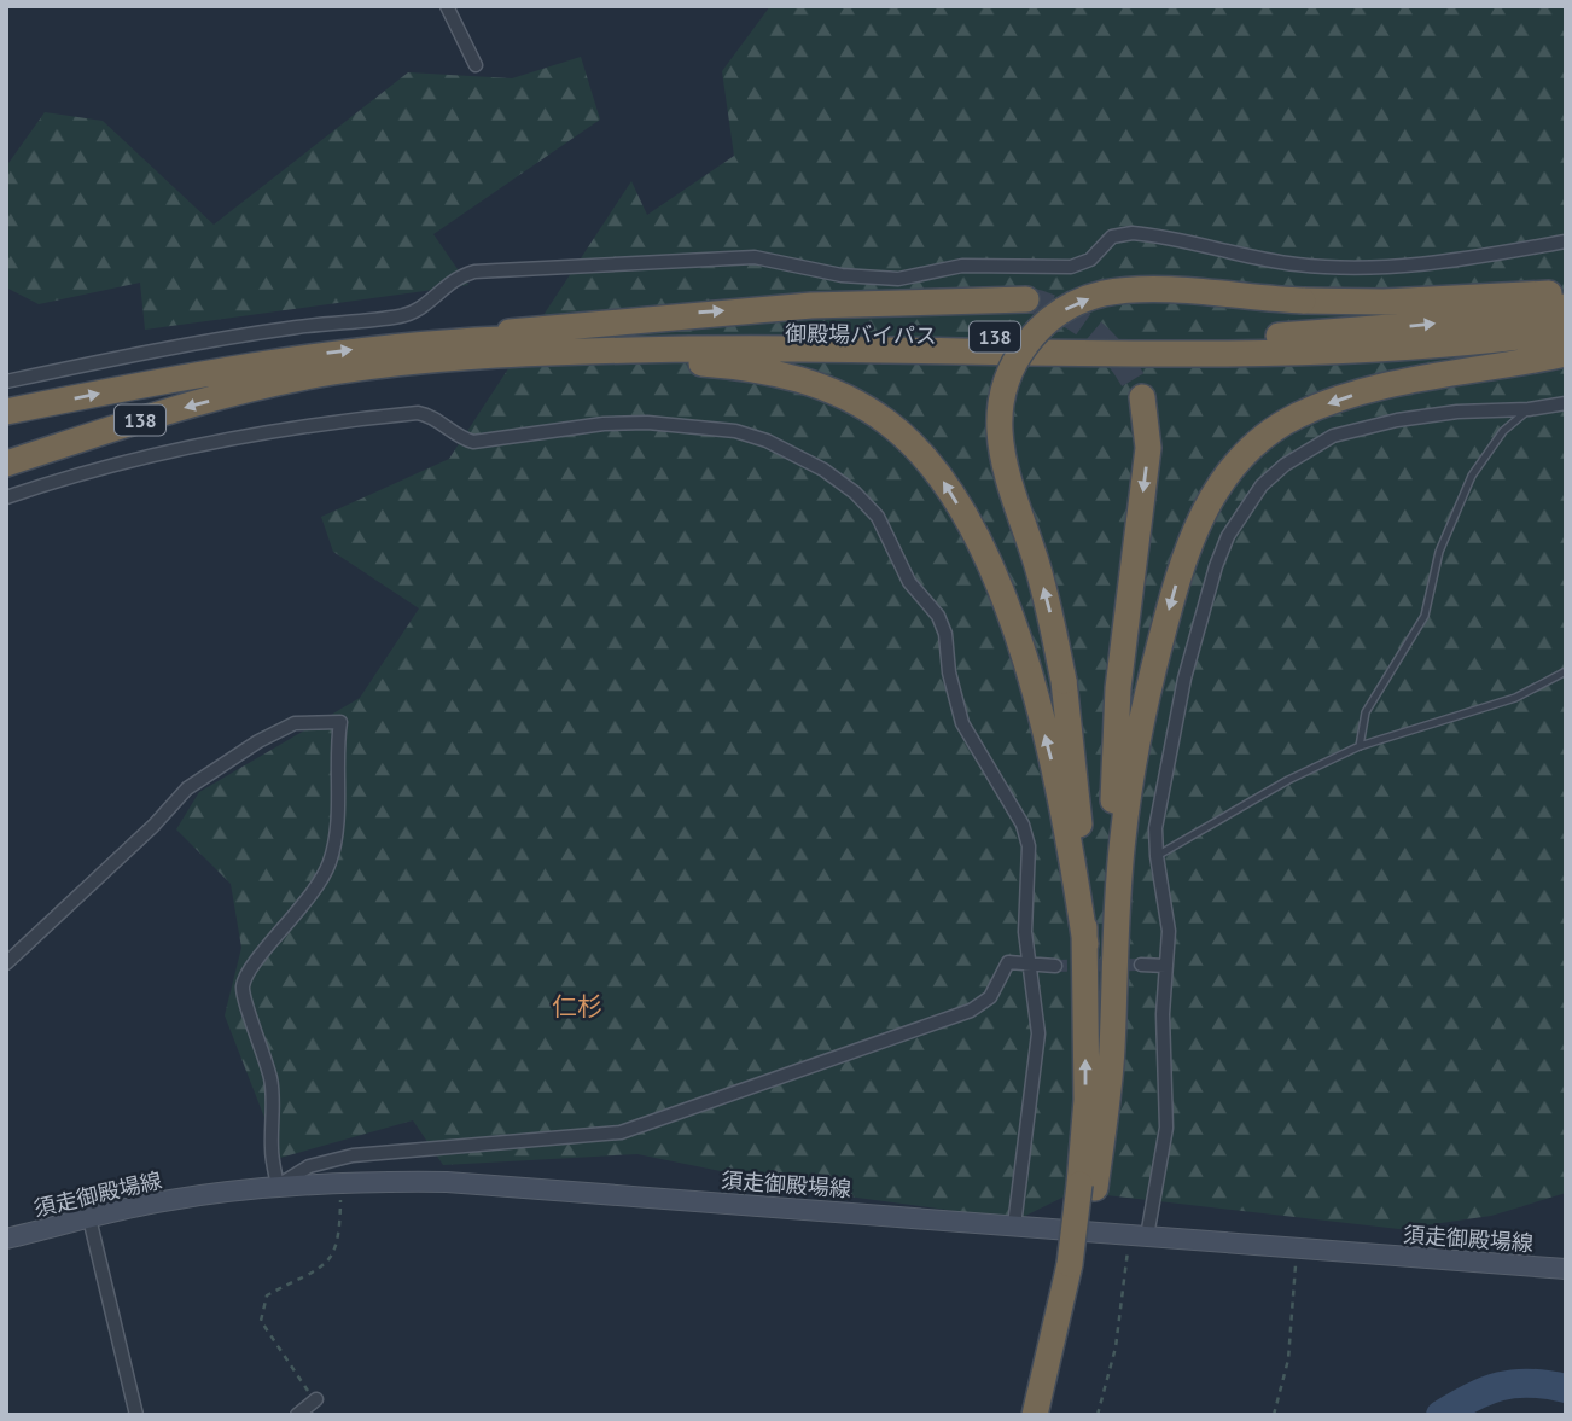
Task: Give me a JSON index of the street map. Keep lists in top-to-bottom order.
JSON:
{
  "streets": {
    "highway": ["御殿場バイパス", "138"],
    "main road": ["須走御殿場線"]
  },
  "districts": ["仁杉"]
}
